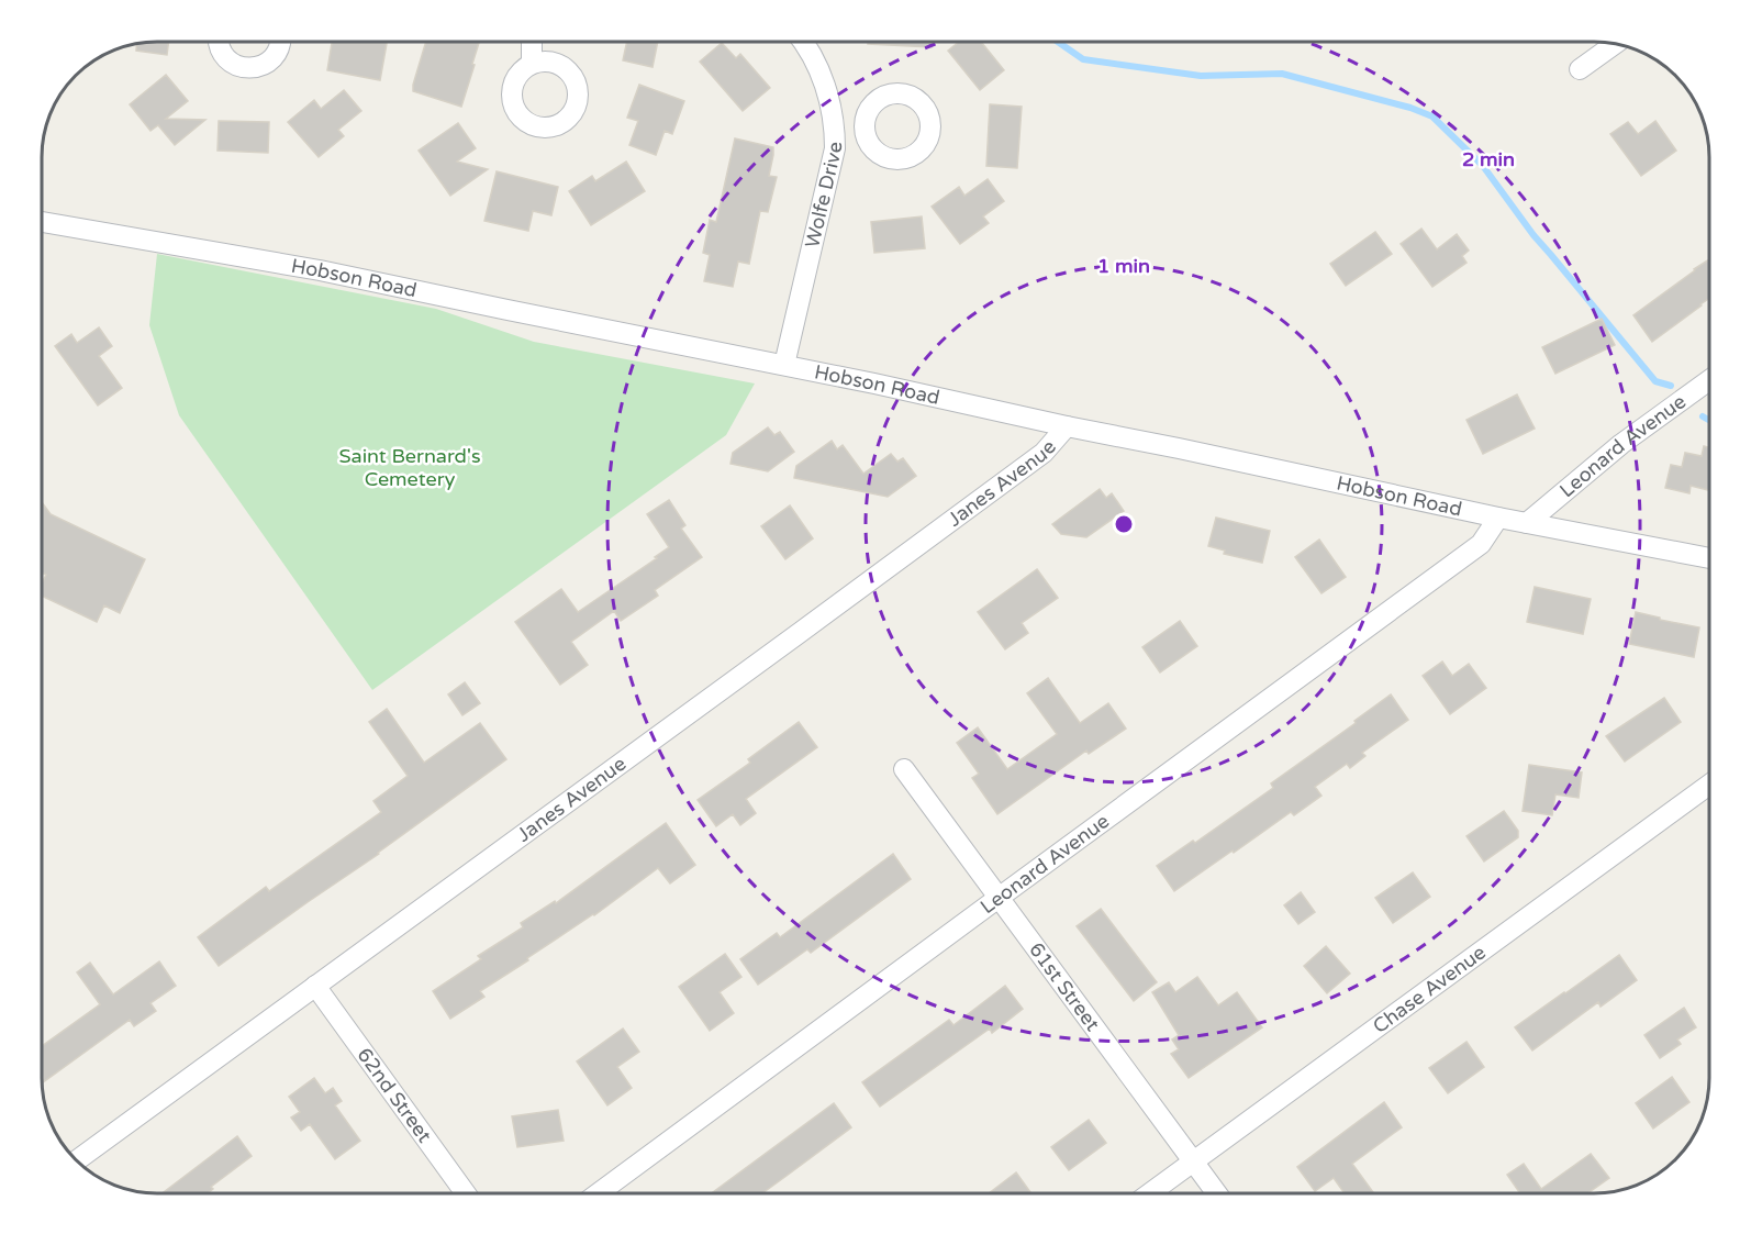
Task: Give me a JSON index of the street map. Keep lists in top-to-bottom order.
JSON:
{
  "streets": {
    "street": [
      "Wolfe Drive",
      "Hobson Road",
      "Leonard Avenue",
      "Janes Avenue",
      "61st Street",
      "Chase Avenue",
      "62nd Street"
    ]
  },
  "crossings": [
    ["Wolfe Drive", "Hobson Road"],
    ["Hobson Road", "Leonard Avenue"],
    ["Hobson Road", "Janes Avenue"],
    ["Leonard Avenue", "61st Street"],
    ["Janes Avenue", "62nd Street"],
    ["61st Street", "Chase Avenue"]
  ],
  "parks": ["Saint Bernard's Cemetery"],
  "rings": ["2 min", "1 min"]
}
